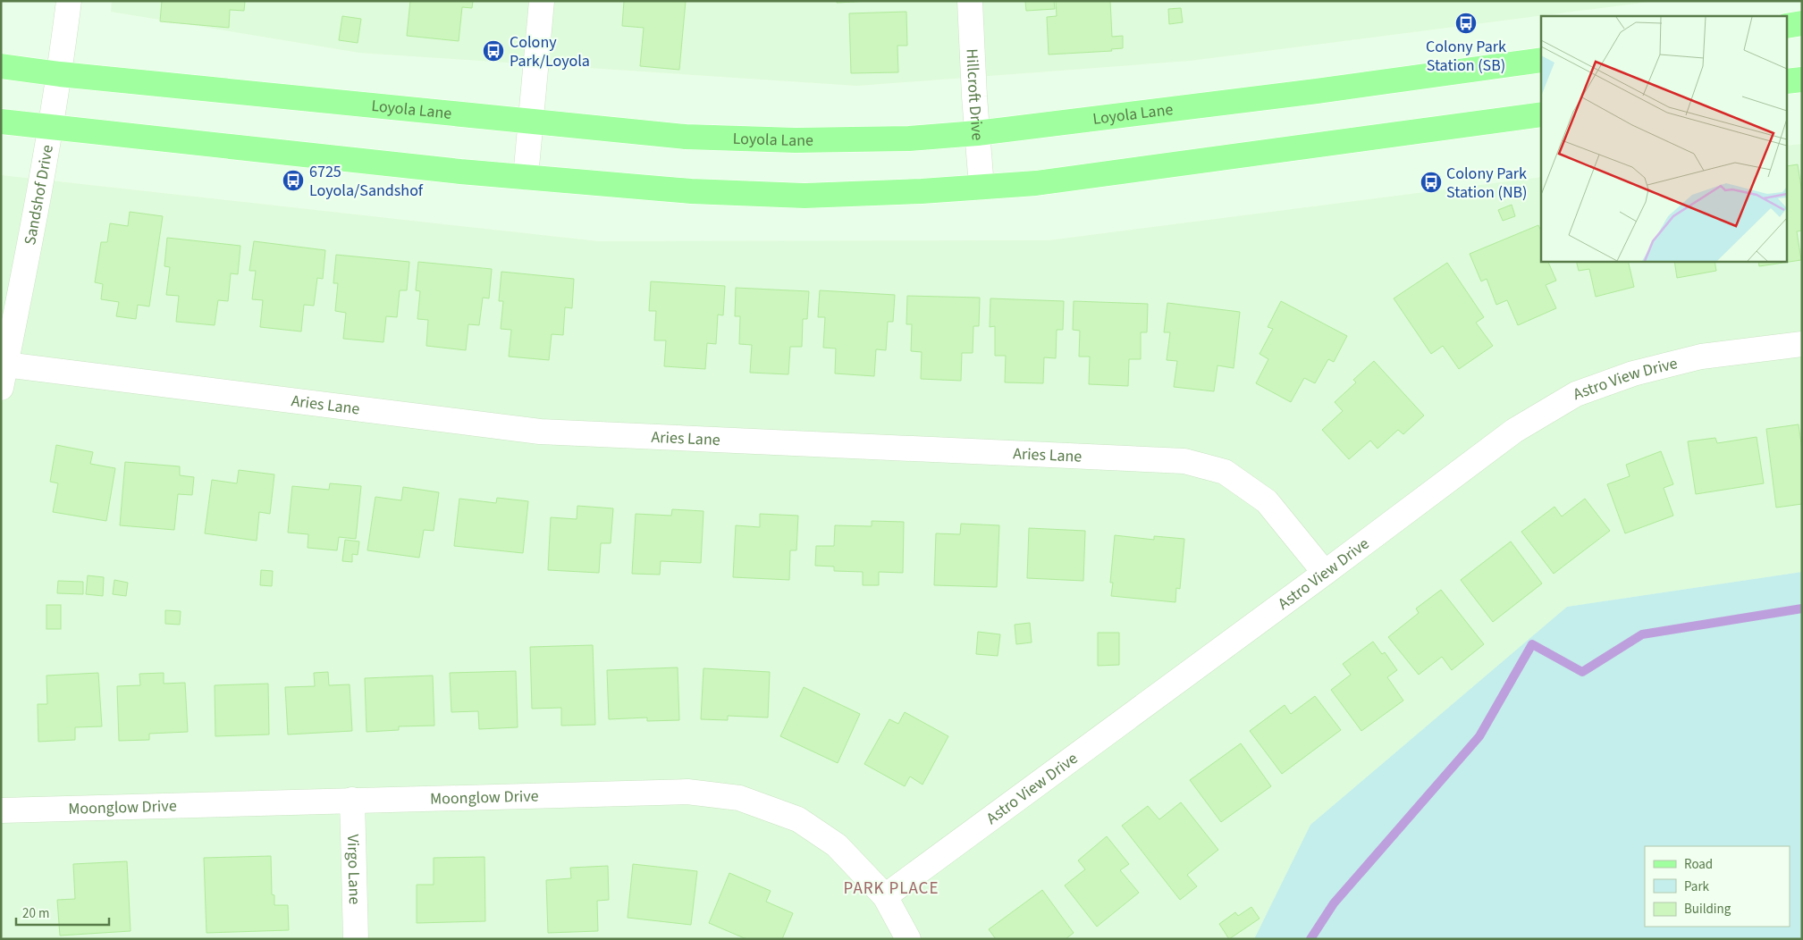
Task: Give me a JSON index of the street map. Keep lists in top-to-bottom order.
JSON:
{
  "streets": {
    "main road": ["Loyola Lane"],
    "street": [
      "Hillcroft Drive",
      "Sandshof Drive",
      "Astro View Drive",
      "Aries Lane",
      "Moonglow Drive",
      "Virgo Lane"
    ]
  },
  "crossings": [
    ["Hillcroft Drive", "Loyola Lane"],
    ["Loyola Lane", "Sandshof Drive"],
    ["Sandshof Drive", "Aries Lane"],
    ["Astro View Drive", "Aries Lane"],
    ["Astro View Drive", "Moonglow Drive"],
    ["Moonglow Drive", "Virgo Lane"]
  ],
  "districts": ["PARK PLACE"],
  "places": {
    "bus stop": [
      "Colony Park Station (SB)",
      "Colony Park/Loyola",
      "6725 Loyola/Sandshof",
      "Colony Park Station (NB)"
    ]
  },
  "legend": ["Road", "Park", "Building"],
  "scale_bar": "20 m"
}
